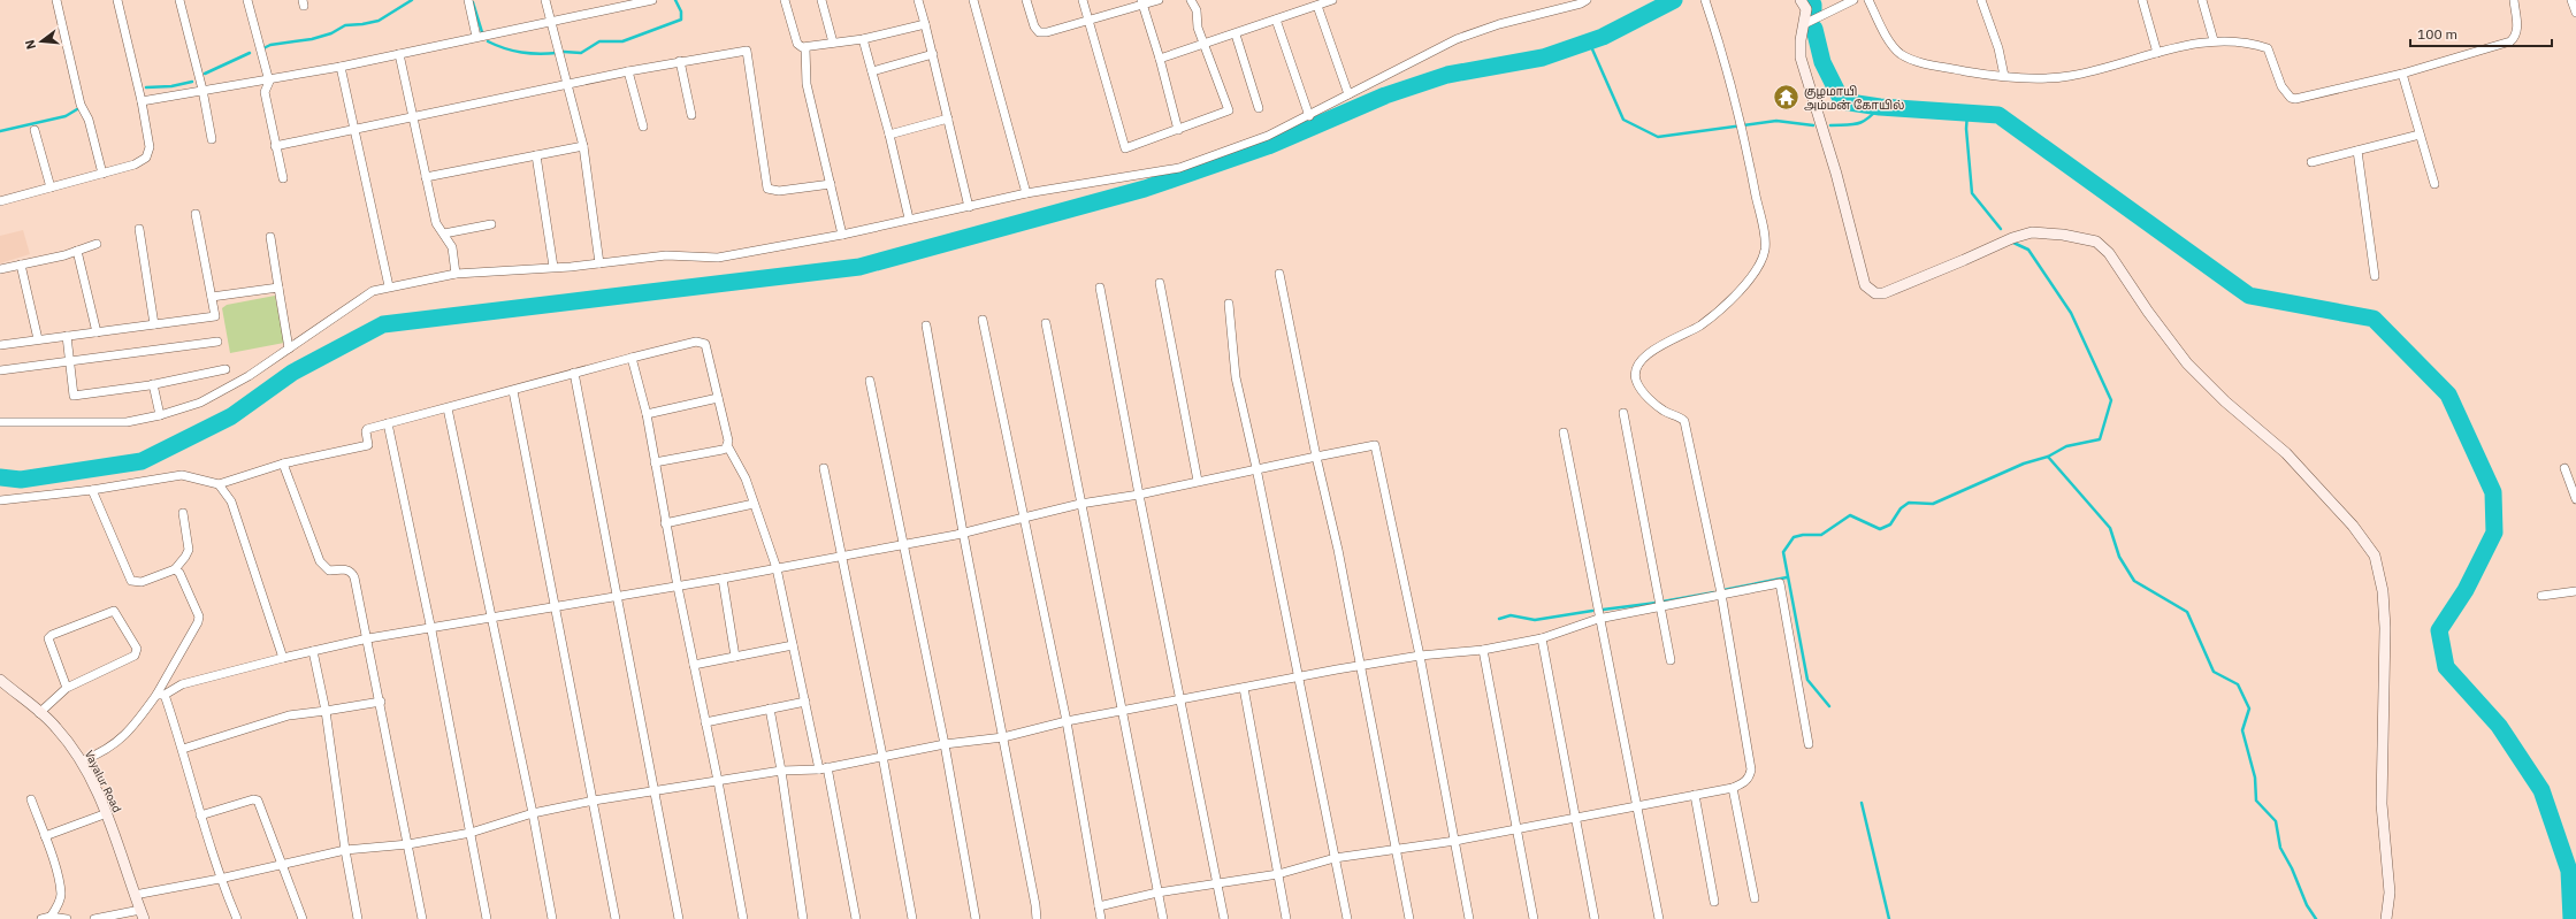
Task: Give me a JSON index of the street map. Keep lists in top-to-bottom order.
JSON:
{
  "streets": {
    "street": ["Vayalur Road"]
  },
  "places": {
    "temple": ["குழமாயி அம்மன் கோயில்"]
  },
  "scale_bar": "100 m",
  "north": "left"
}
